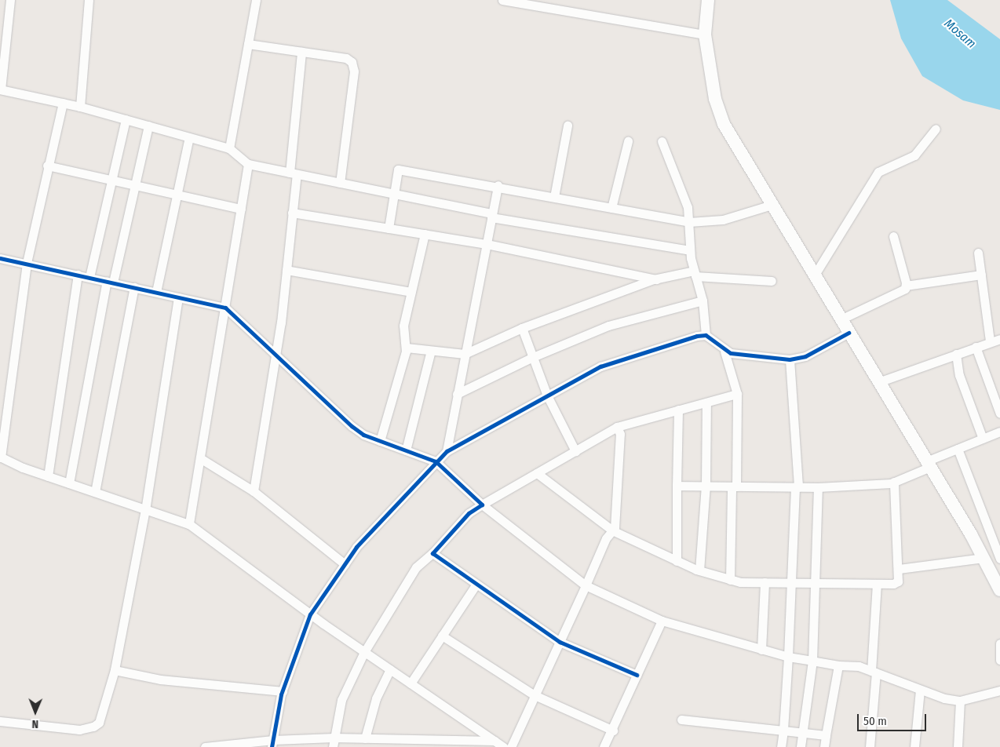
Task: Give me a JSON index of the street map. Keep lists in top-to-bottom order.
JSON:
{
  "water": ["Mosam"],
  "scale_bar": "50 m",
  "north": "bottom"
}
